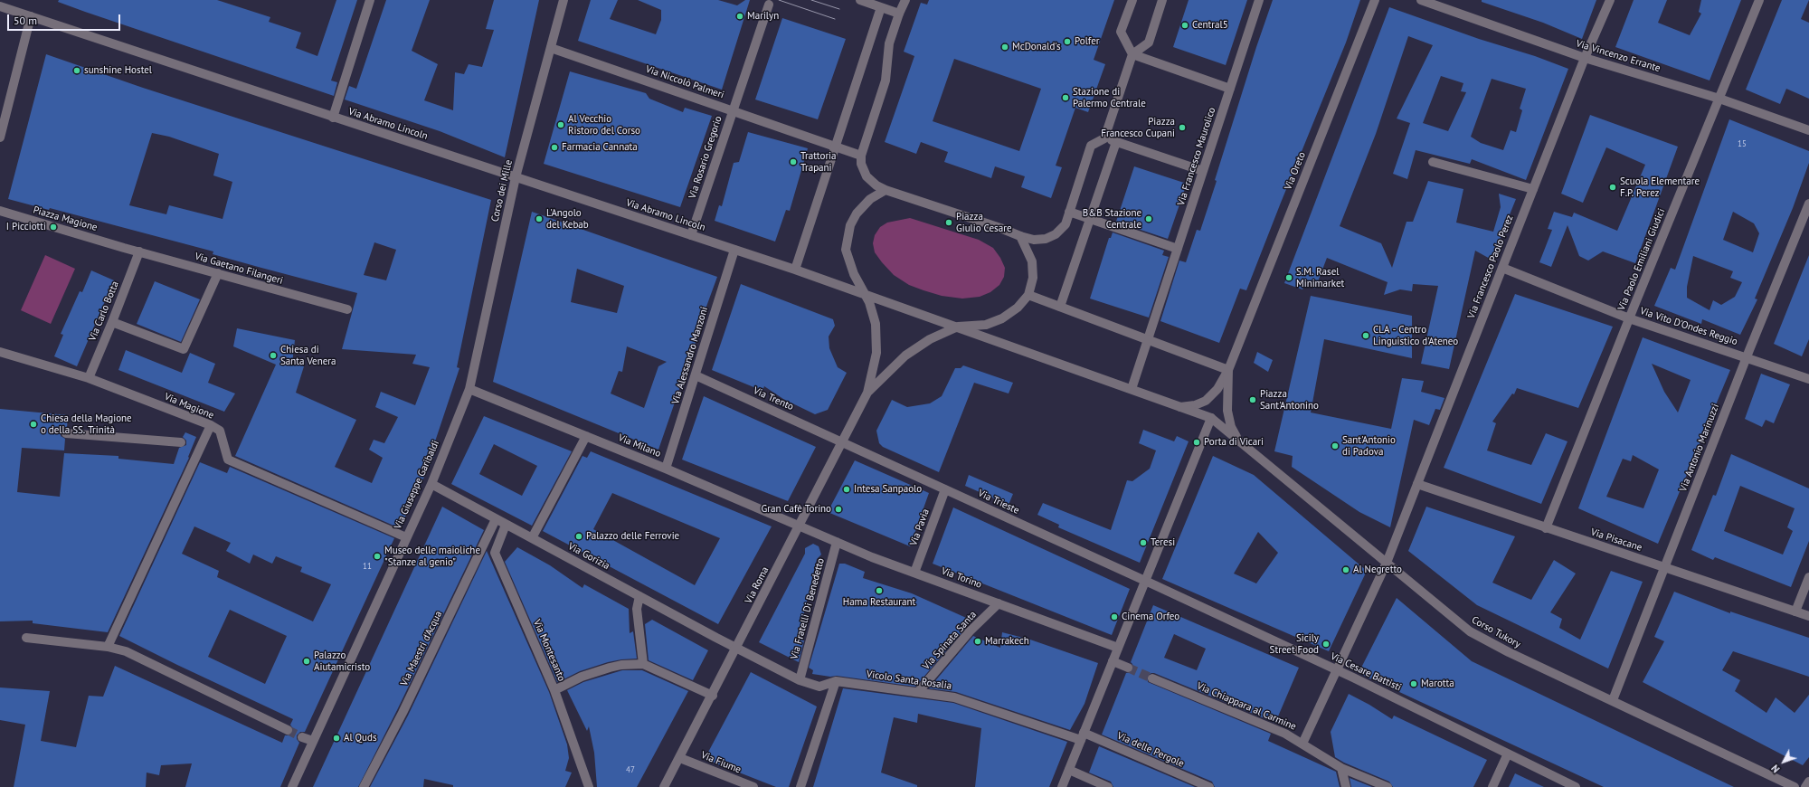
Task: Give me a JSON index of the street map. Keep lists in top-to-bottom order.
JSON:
{
  "streets": {
    "street": [
      "Via Vincenzo Errante",
      "Via Niccolò Palmeri",
      "Via Abramo Lincoln",
      "Via Francesco Maurolico",
      "Via Rosario Gregorio",
      "Via Oreto",
      "Corso dei Mille",
      "Piazza Magione",
      "Via Paolo Emiliani Giudici",
      "Via Francesco Paolo Perez",
      "Via Gaetano Filangeri",
      "Via Carlo Botta",
      "Via Vito D'Ondes Reggio",
      "Via Alessandro Manzoni",
      "Via Trento",
      "Via Magione",
      "Via Milano",
      "Via Antonio Marinuzzi",
      "Via Giuseppe Garibaldi",
      "Via Trieste",
      "Via Pavia",
      "Via Pisacane",
      "Via Gorizia",
      "Via Torino",
      "Via Roma",
      "Via Fratelli Di Benedetto",
      "Corso Tukory",
      "Via Spinata Santa",
      "Via Maestri d'Acqua",
      "Via Montesanto",
      "Via Cesare Battisti",
      "Vicolo Santa Rosalia",
      "Via Chiappara al Carmine",
      "Via delle Pergole",
      "Via Fiume"
    ]
  },
  "crossings": [
    ["Via Vincenzo Errante", "Via Paolo Emiliani Giudici"],
    ["Via Vincenzo Errante", "Via Francesco Paolo Perez"],
    ["Via Niccolò Palmeri", "Via Rosario Gregorio"],
    ["Via Niccolò Palmeri", "Corso dei Mille"],
    ["Via Abramo Lincoln", "Via Rosario Gregorio"],
    ["Via Abramo Lincoln", "Corso dei Mille"],
    ["Via Abramo Lincoln", "Via Alessandro Manzoni"],
    ["Via Abramo Lincoln", "Corso Tukory"],
    ["Via Francesco Maurolico", "Corso Tukory"],
    ["Corso dei Mille", "Via Milano"],
    ["Corso dei Mille", "Via Giuseppe Garibaldi"],
    ["Piazza Magione", "Via Gaetano Filangeri"],
    ["Via Paolo Emiliani Giudici", "Via Vito D'Ondes Reggio"],
    ["Via Paolo Emiliani Giudici", "Via Pisacane"],
    ["Via Francesco Paolo Perez", "Via Vito D'Ondes Reggio"],
    ["Via Francesco Paolo Perez", "Via Pisacane"],
    ["Via Francesco Paolo Perez", "Corso Tukory"],
    ["Via Francesco Paolo Perez", "Via Cesare Battisti"],
    ["Via Francesco Paolo Perez", "Via Chiappara al Carmine"],
    ["Via Gaetano Filangeri", "Via Carlo Botta"],
    ["Via Carlo Botta", "Via Magione"],
    ["Via Vito D'Ondes Reggio", "Via Antonio Marinuzzi"],
    ["Via Alessandro Manzoni", "Via Trento"],
    ["Via Alessandro Manzoni", "Via Milano"],
    ["Via Trento", "Via Trieste"],
    ["Via Trento", "Via Roma"],
    ["Via Magione", "Via Giuseppe Garibaldi"],
    ["Via Milano", "Via Giuseppe Garibaldi"],
    ["Via Milano", "Via Torino"],
    ["Via Milano", "Via Roma"],
    ["Via Antonio Marinuzzi", "Via Pisacane"],
    ["Via Antonio Marinuzzi", "Corso Tukory"],
    ["Via Giuseppe Garibaldi", "Via Gorizia"],
    ["Via Trieste", "Via Pavia"],
    ["Via Trieste", "Via Roma"],
    ["Via Trieste", "Via Cesare Battisti"],
    ["Via Pavia", "Via Torino"],
    ["Via Gorizia", "Via Roma"],
    ["Via Gorizia", "Via Maestri d'Acqua"],
    ["Via Gorizia", "Via Montesanto"],
    ["Via Gorizia", "Vicolo Santa Rosalia"],
    ["Via Torino", "Via Roma"],
    ["Via Torino", "Via Fratelli Di Benedetto"],
    ["Via Torino", "Via Spinata Santa"],
    ["Via Roma", "Vicolo Santa Rosalia"],
    ["Via Roma", "Via Fiume"],
    ["Via Fratelli Di Benedetto", "Vicolo Santa Rosalia"],
    ["Via Spinata Santa", "Vicolo Santa Rosalia"],
    ["Vicolo Santa Rosalia", "Via delle Pergole"]
  ],
  "places": [
    "Marilyn",
    "Central5",
    "Polfer",
    "McDonald's",
    "sunshine Hostel",
    "Stazione di Palermo Centrale",
    "Al Vecchio Ristoro del Corso",
    "Piazza Francesco Cupani",
    "Farmacia Cannata",
    "Trattoria Trapani",
    "Scuola Elementare F.P. Perez",
    "L'Angolo del Kebab",
    "B&B Stazione Centrale",
    "Piazza Giulio Cesare",
    "I Picciotti",
    "S.M. Rasel Minimarket",
    "CLA - Centro Linguistico d'Ateneo",
    "Chiesa di Santa Venera",
    "Piazza Sant'Antonino",
    "Chiesa della Magione o della SS. Trinità",
    "Porta di Vicari",
    "Sant'Antonio di Padova",
    "Intesa Sanpaolo",
    "Gran Cafè Torino",
    "Palazzo delle Ferrovie",
    "Teresi",
    "Museo delle maioliche \"Stanze al genio\"",
    "Al Negretto",
    "Hama Restaurant",
    "Cinema Orfeo",
    "Marrakech",
    "Sicily Street Food",
    "Palazzo Aiutamicristo",
    "Marotta",
    "Al Quds"
  ],
  "house_numbers": ["15", "11", "47"],
  "scale_bar": "50 m",
  "north": "bottom left"
}
